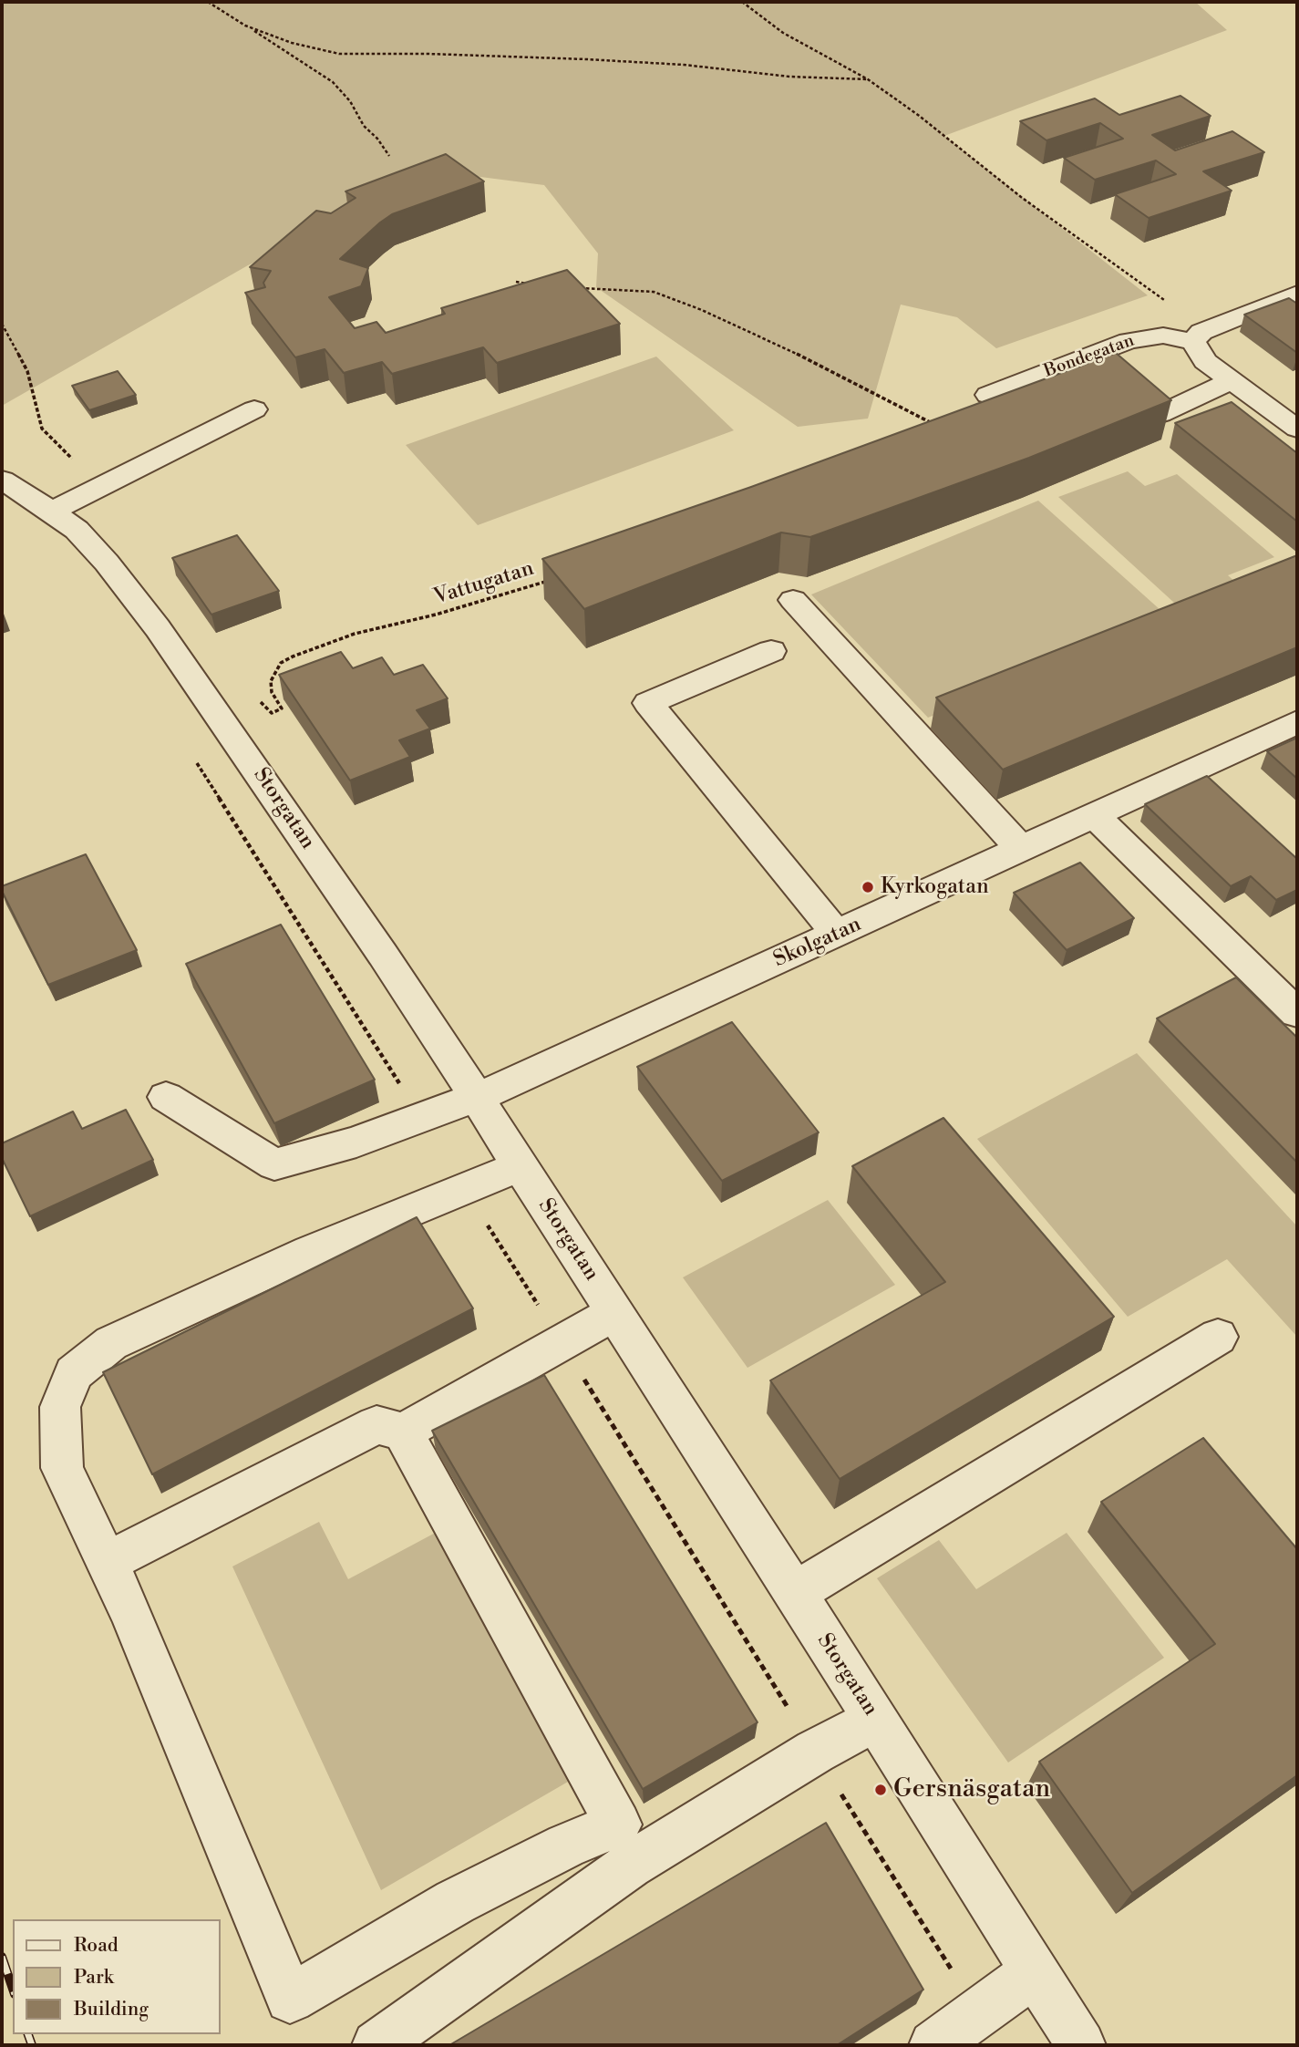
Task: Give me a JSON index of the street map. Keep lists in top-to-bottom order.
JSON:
{
  "streets": {
    "street": ["Bondegatan", "Storgatan", "Skolgatan"],
    "path": ["Vattugatan"]
  },
  "crossings": [
    ["Vattugatan", "Storgatan"],
    ["Storgatan", "Skolgatan"]
  ],
  "places": ["Kyrkogatan", "Gersnäsgatan"],
  "legend": ["Road", "Park", "Building"]
}
